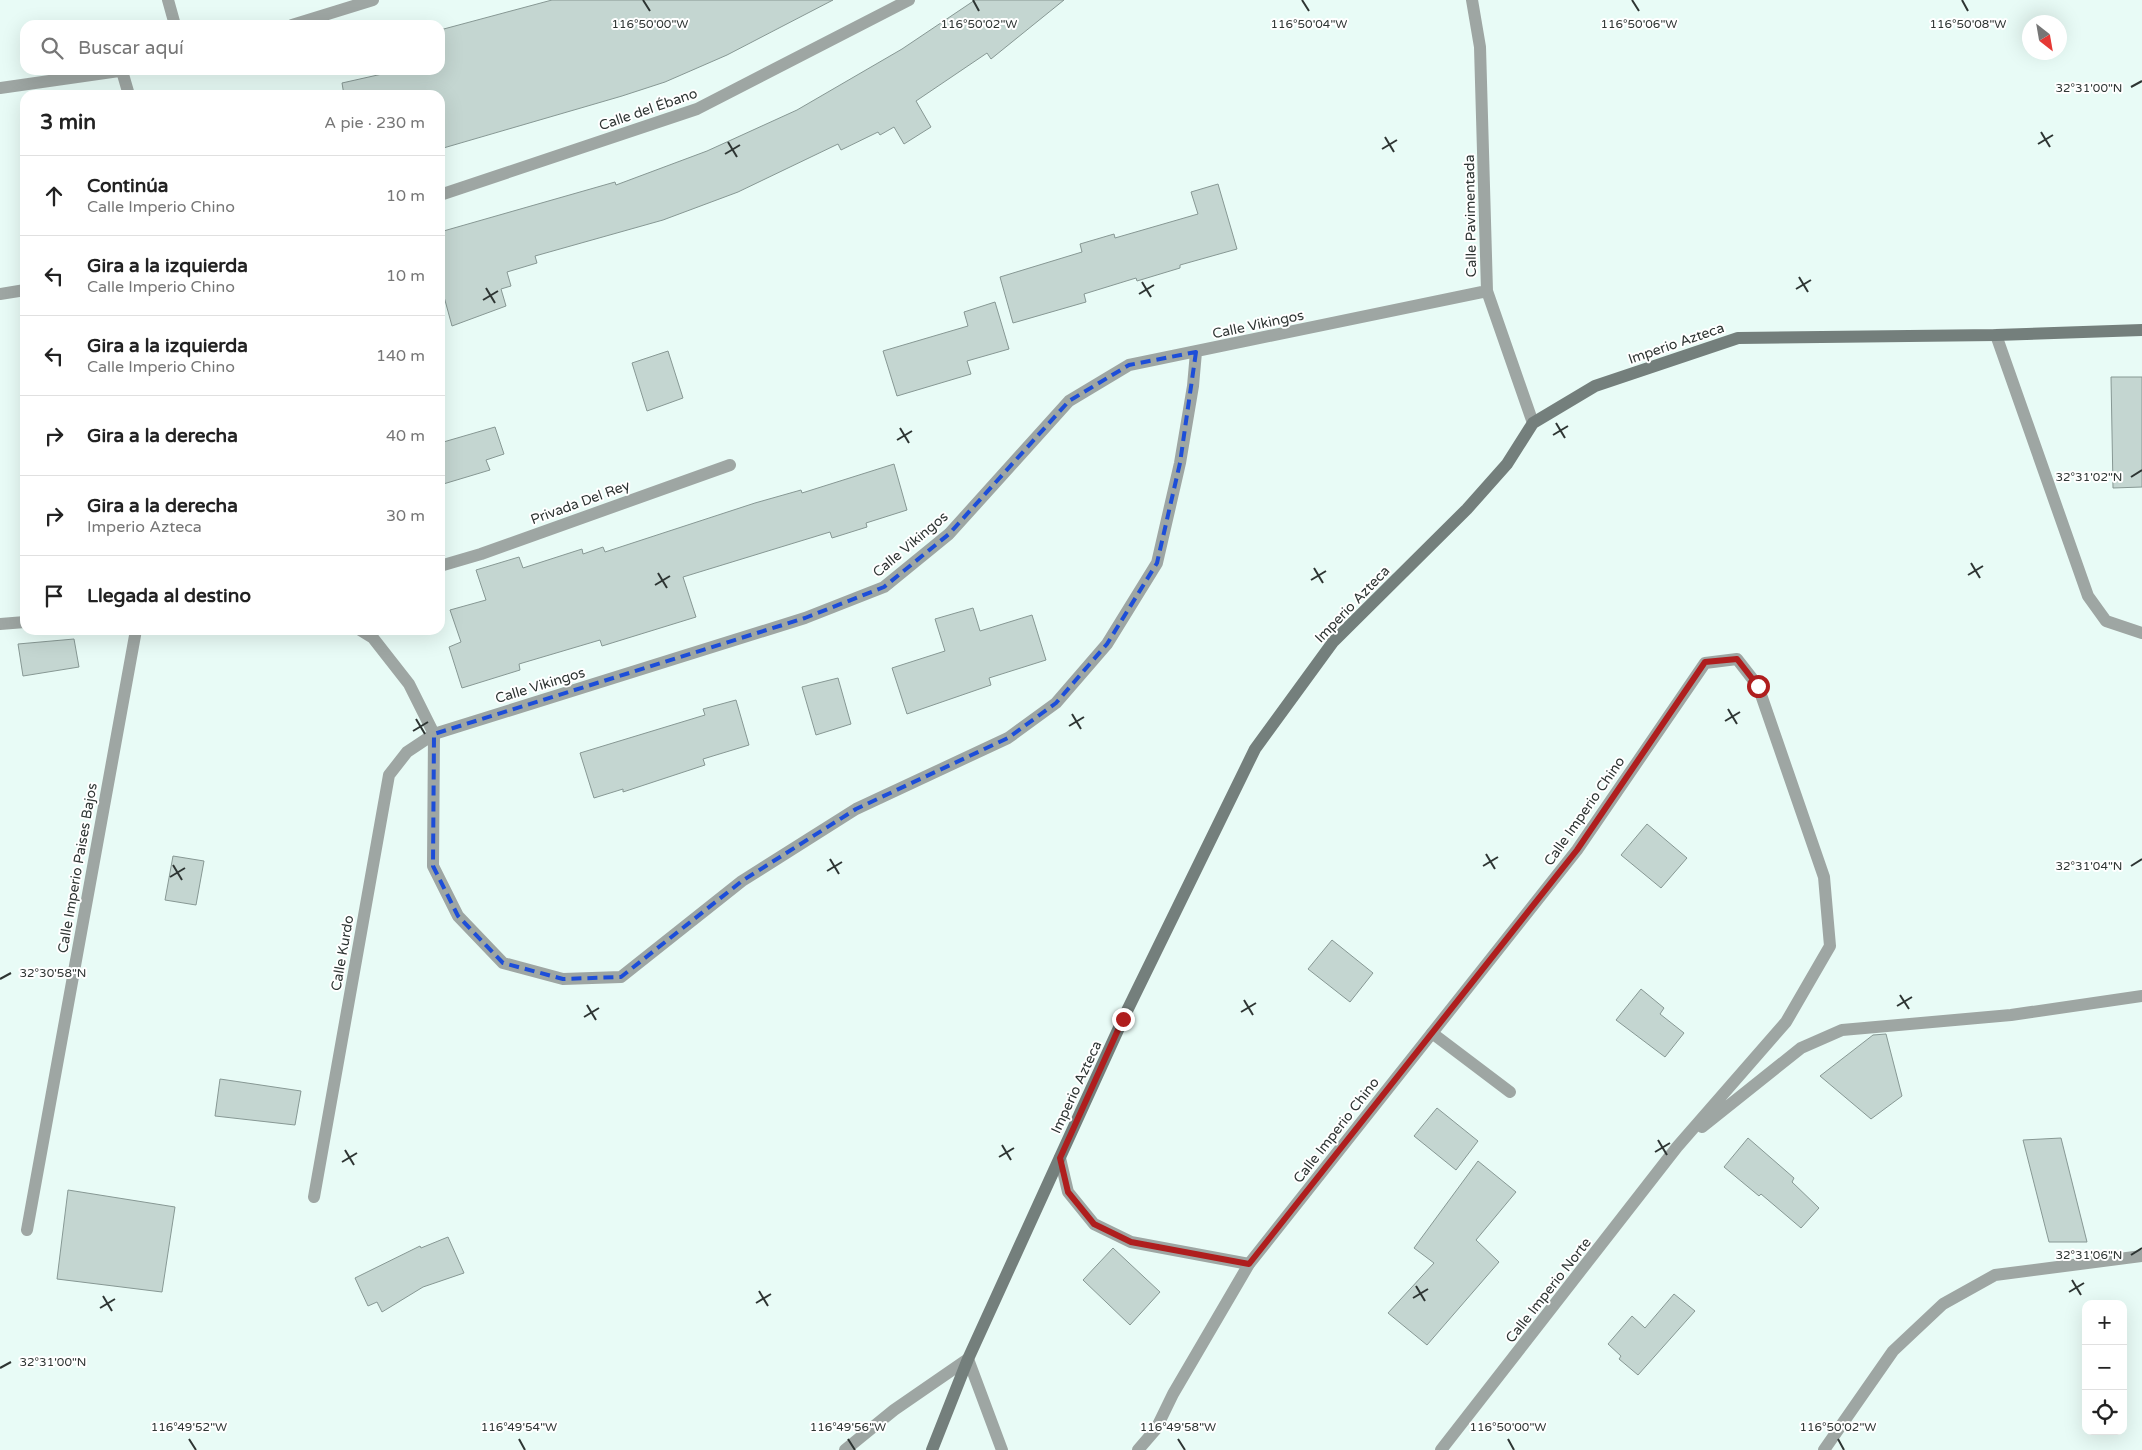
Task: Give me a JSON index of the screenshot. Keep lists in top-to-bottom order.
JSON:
{
  "streets": {
    "street": [
      "Calle del Ébano",
      "Calle Pavimentada",
      "Calle Vikingos",
      "Imperio Azteca",
      "Privada Del Rey",
      "Calle Imperio Chino",
      "Calle Imperio Paises Bajos",
      "Calle Kurdo",
      "Calle Imperio Norte"
    ]
  },
  "crossings": [
    ["Calle Pavimentada", "Calle Vikingos"],
    ["Calle Pavimentada", "Imperio Azteca"],
    ["Calle Vikingos", "Calle Kurdo"],
    ["Calle Imperio Chino", "Calle Imperio Norte"]
  ],
  "north": "bottom right",
  "page": {
    "search": "Buscar aquí",
    "heading": ["3 min", "A pie · 230 m"],
    "list": [
      ["Continúa", "Calle Imperio Chino", "10 m"],
      ["Gira a la izquierda", "Calle Imperio Chino", "10 m"],
      ["Gira a la izquierda", "Calle Imperio Chino", "140 m"],
      ["Gira a la derecha", "40 m"],
      ["Gira a la derecha", "Imperio Azteca", "30 m"],
      "Llegada al destino"
    ],
    "map_buttons": ["+", "−"]
  },
  "coordinates": [
    "116°50'00\"W",
    "116°50'02\"W",
    "116°50'04\"W",
    "116°50'06\"W",
    "116°50'08\"W",
    "32°31'00\"N",
    "32°31'02\"N",
    "32°31'04\"N",
    "32°30'58\"N",
    "32°31'06\"N",
    "116°49'52\"W",
    "116°49'54\"W",
    "116°49'56\"W",
    "116°49'58\"W"
  ]
}
